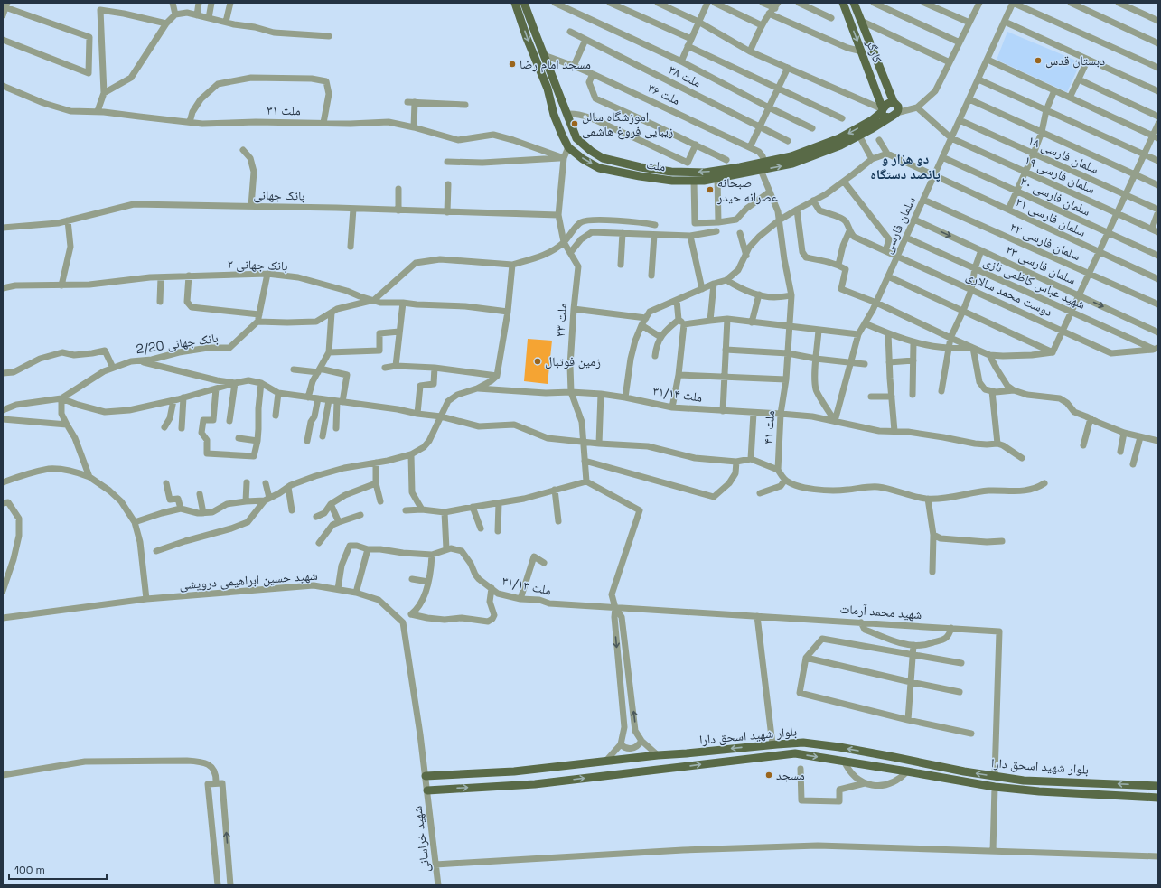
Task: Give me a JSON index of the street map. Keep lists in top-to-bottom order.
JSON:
{
  "streets": {
    "main road": ["کارگر", "ملت", "بلوار شهید اسحق دارا"],
    "street": [
      "ملت ۳۸",
      "ملت ۳۶",
      "ملت ۳۱",
      "سلمان فارسی ۱۸",
      "سلمان فارسی ۱۹",
      "بانک جهانی",
      "سلمان فارسی ۲۰",
      "سلمان فارسی ۲۱",
      "سلمان فارسی",
      "سلمان فارسی ۲۲",
      "بانک جهانی ۲",
      "سلمان فارسی ۲۳",
      "شهید عباس کاظمی نازی",
      "دوست محمد سالاری",
      "ملت ۳۳",
      "بانک جهانی 2/20",
      "ملت ۳۱/۱۴",
      "ملت ۴۱",
      "شهید حسین ابراهیمی درویشی",
      "ملت ۳۱/۱۳",
      "شهید محمد آرمات",
      "شهید خراسانی"
    ]
  },
  "crossings": [
    ["کارگر", "ملت"],
    ["ملت ۳۶", "ملت"],
    ["ملت ۳۶", "ملت ۴۱"],
    ["ملت ۳۱", "ملت ۳۳"],
    ["سلمان فارسی ۱۸", "سلمان فارسی"],
    ["ملت", "ملت ۳۳"],
    ["ملت", "ملت ۴۱"],
    ["سلمان فارسی ۱۹", "سلمان فارسی"],
    ["بانک جهانی", "ملت ۳۳"],
    ["سلمان فارسی ۲۰", "سلمان فارسی"],
    ["سلمان فارسی ۲۱", "سلمان فارسی"],
    ["سلمان فارسی", "سلمان فارسی ۲۲"],
    ["سلمان فارسی", "سلمان فارسی ۲۳"],
    ["سلمان فارسی", "شهید عباس کاظمی نازی"],
    ["سلمان فارسی", "دوست محمد سالاری"],
    ["سلمان فارسی", "ملت ۳۱/۱۴"],
    ["شهید عباس کاظمی نازی", "دوست محمد سالاری"],
    ["ملت ۳۳", "ملت ۳۱/۱۴"],
    ["ملت ۳۳", "ملت ۴۱"],
    ["ملت ۳۱/۱۴", "ملت ۴۱"],
    ["شهید حسین ابراهیمی درویشی", "بلوار شهید اسحق دارا"],
    ["شهید حسین ابراهیمی درویشی", "شهید خراسانی"],
    ["ملت ۳۱/۱۳", "شهید محمد آرمات"],
    ["شهید محمد آرمات", "بلوار شهید اسحق دارا"],
    ["بلوار شهید اسحق دارا", "شهید خراسانی"]
  ],
  "one_way": ["سلمان فارسی ۲۳"],
  "districts": ["دو هزار و پانصد دستگاه"],
  "places": [
    "دبستان قدس",
    "مسجد امام رضا",
    "اموزشگاه سالن زیبایی فروغ هاشمی",
    "صبحانه عصرانه حیدر",
    "زمین فوتبال",
    "مسجد"
  ],
  "scale_bar": "100 m"
}
